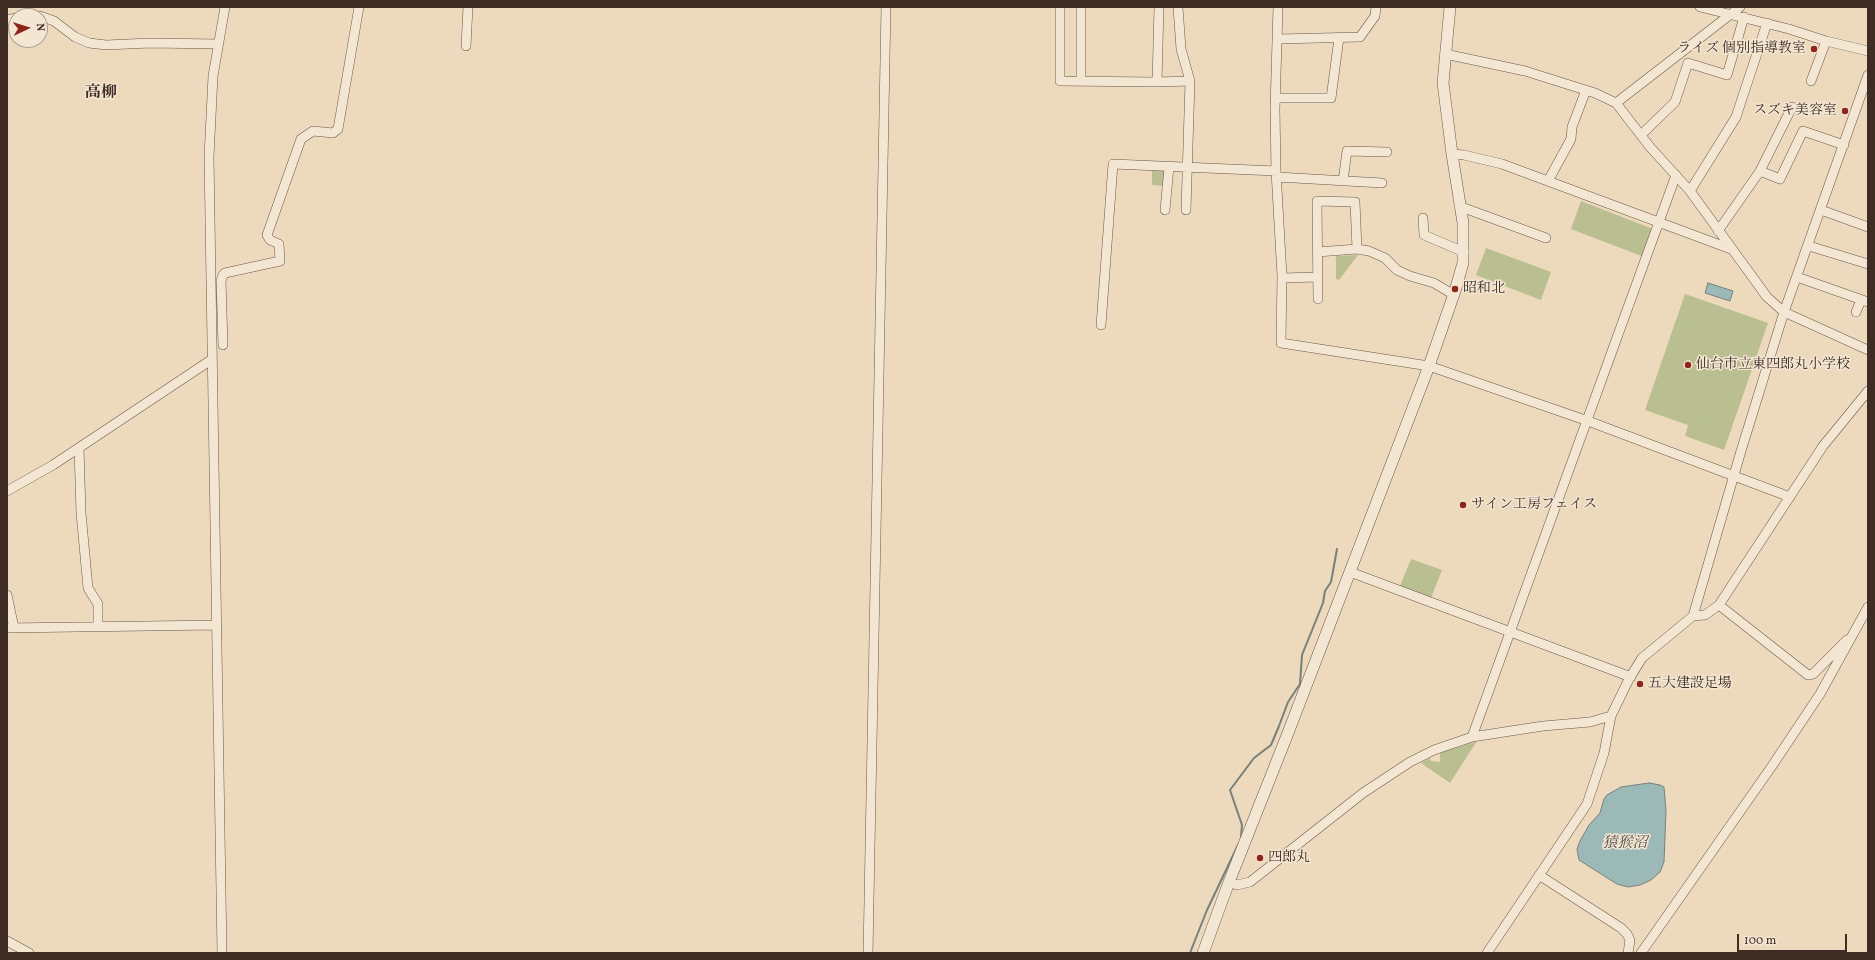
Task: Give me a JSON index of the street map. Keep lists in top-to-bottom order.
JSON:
{
  "districts": ["高柳"],
  "water": ["猿猴沼"],
  "places": [
    "ライズ 個別指導教室",
    "スズキ美容室",
    "昭和北",
    "仙台市立東四郎丸小学校",
    "サイン工房フェイス",
    "五大建設足場",
    "四郎丸"
  ],
  "scale_bar": "100 m",
  "north": "right"
}
